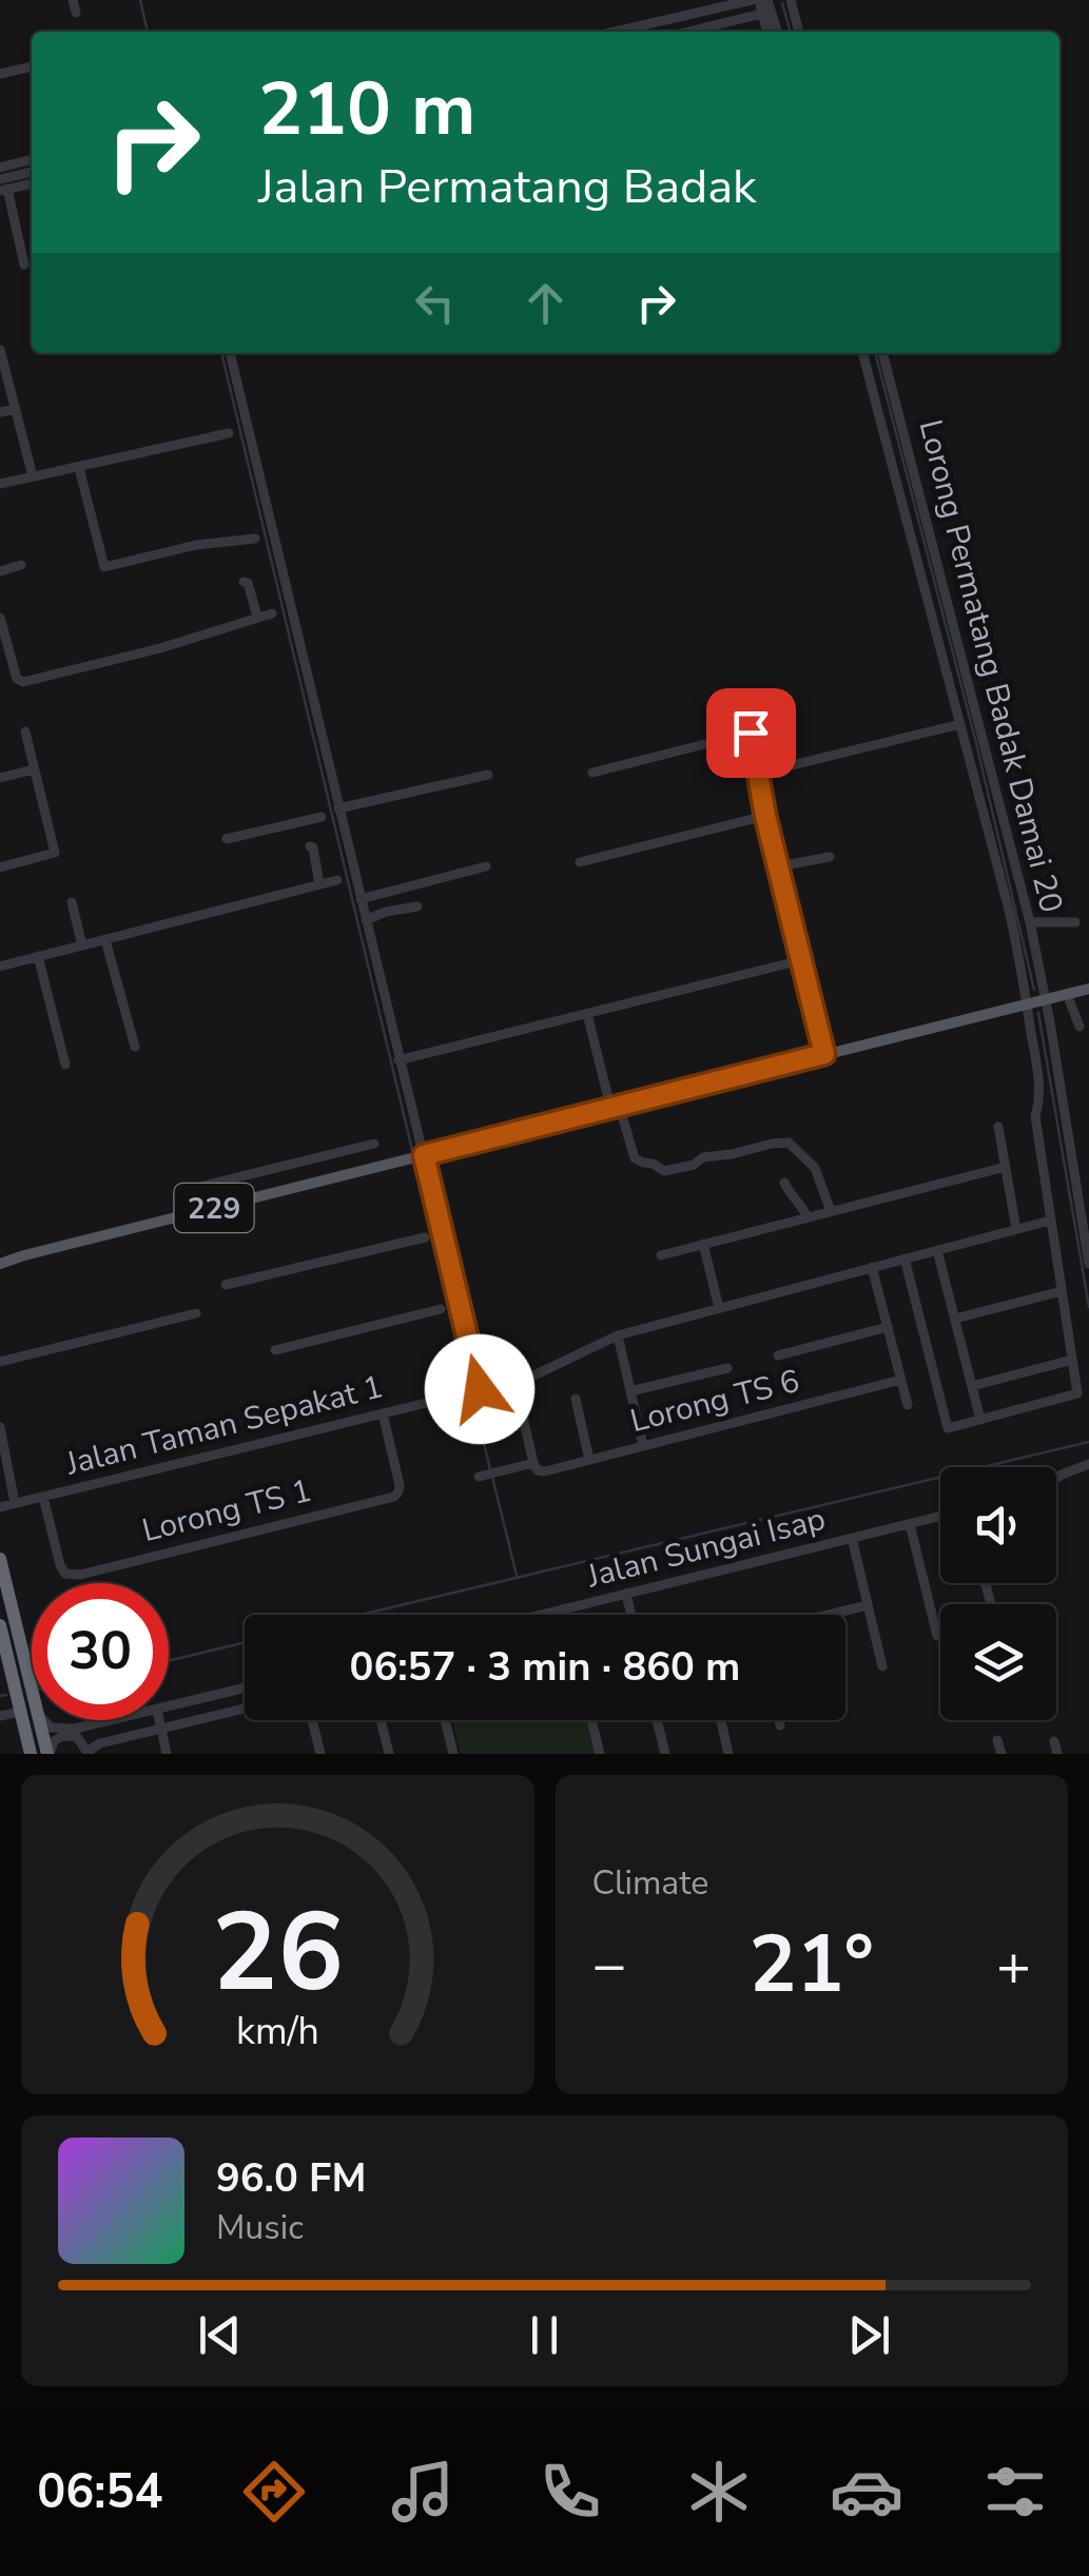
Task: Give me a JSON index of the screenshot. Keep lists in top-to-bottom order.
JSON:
{
  "streets": {
    "main road": ["229"],
    "street": [
      "Lorong Permatang Badak Damai 20",
      "Lorong TS 6",
      "Jalan Taman Sepakat 1",
      "Lorong TS 1",
      "Jalan Sungai Isap"
    ]
  },
  "crossings": [
    ["Lorong Permatang Badak Damai 20", "229"],
    ["Jalan Taman Sepakat 1", "Lorong TS 1"]
  ],
  "page": {
    "turn": ["210 m", "Jalan Permatang Badak"],
    "limit": "30",
    "trip": "06:57 · 3 min · 860 m",
    "tile": "Climate",
    "heat": ["−", "21°", "+"],
    "song": ["96.0 FM", "Music"],
    "tabs": "06:54",
    "gauge": ["26", "km/h"]
  }
}
